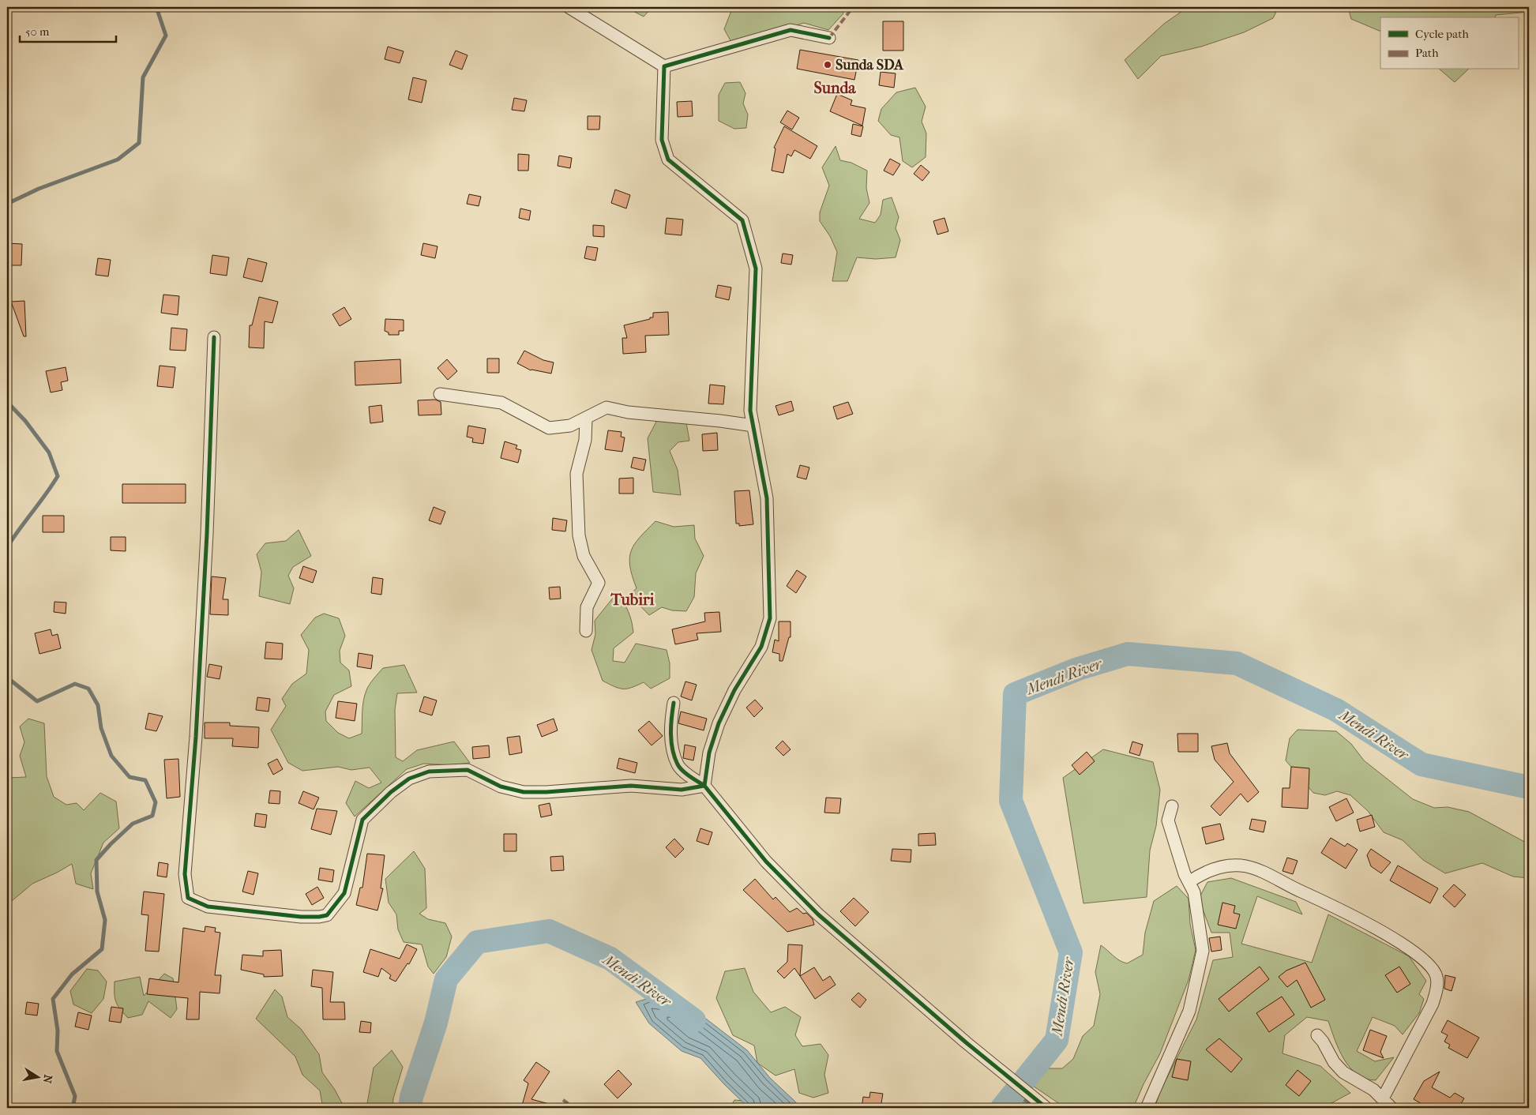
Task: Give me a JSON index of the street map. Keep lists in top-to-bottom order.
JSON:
{
  "districts": ["Sunda", "Tubiri"],
  "water": ["Mendi River"],
  "places": ["Sunda SDA"],
  "legend": ["Cycle path", "Path"],
  "scale_bar": "50 m",
  "north": "right"
}
